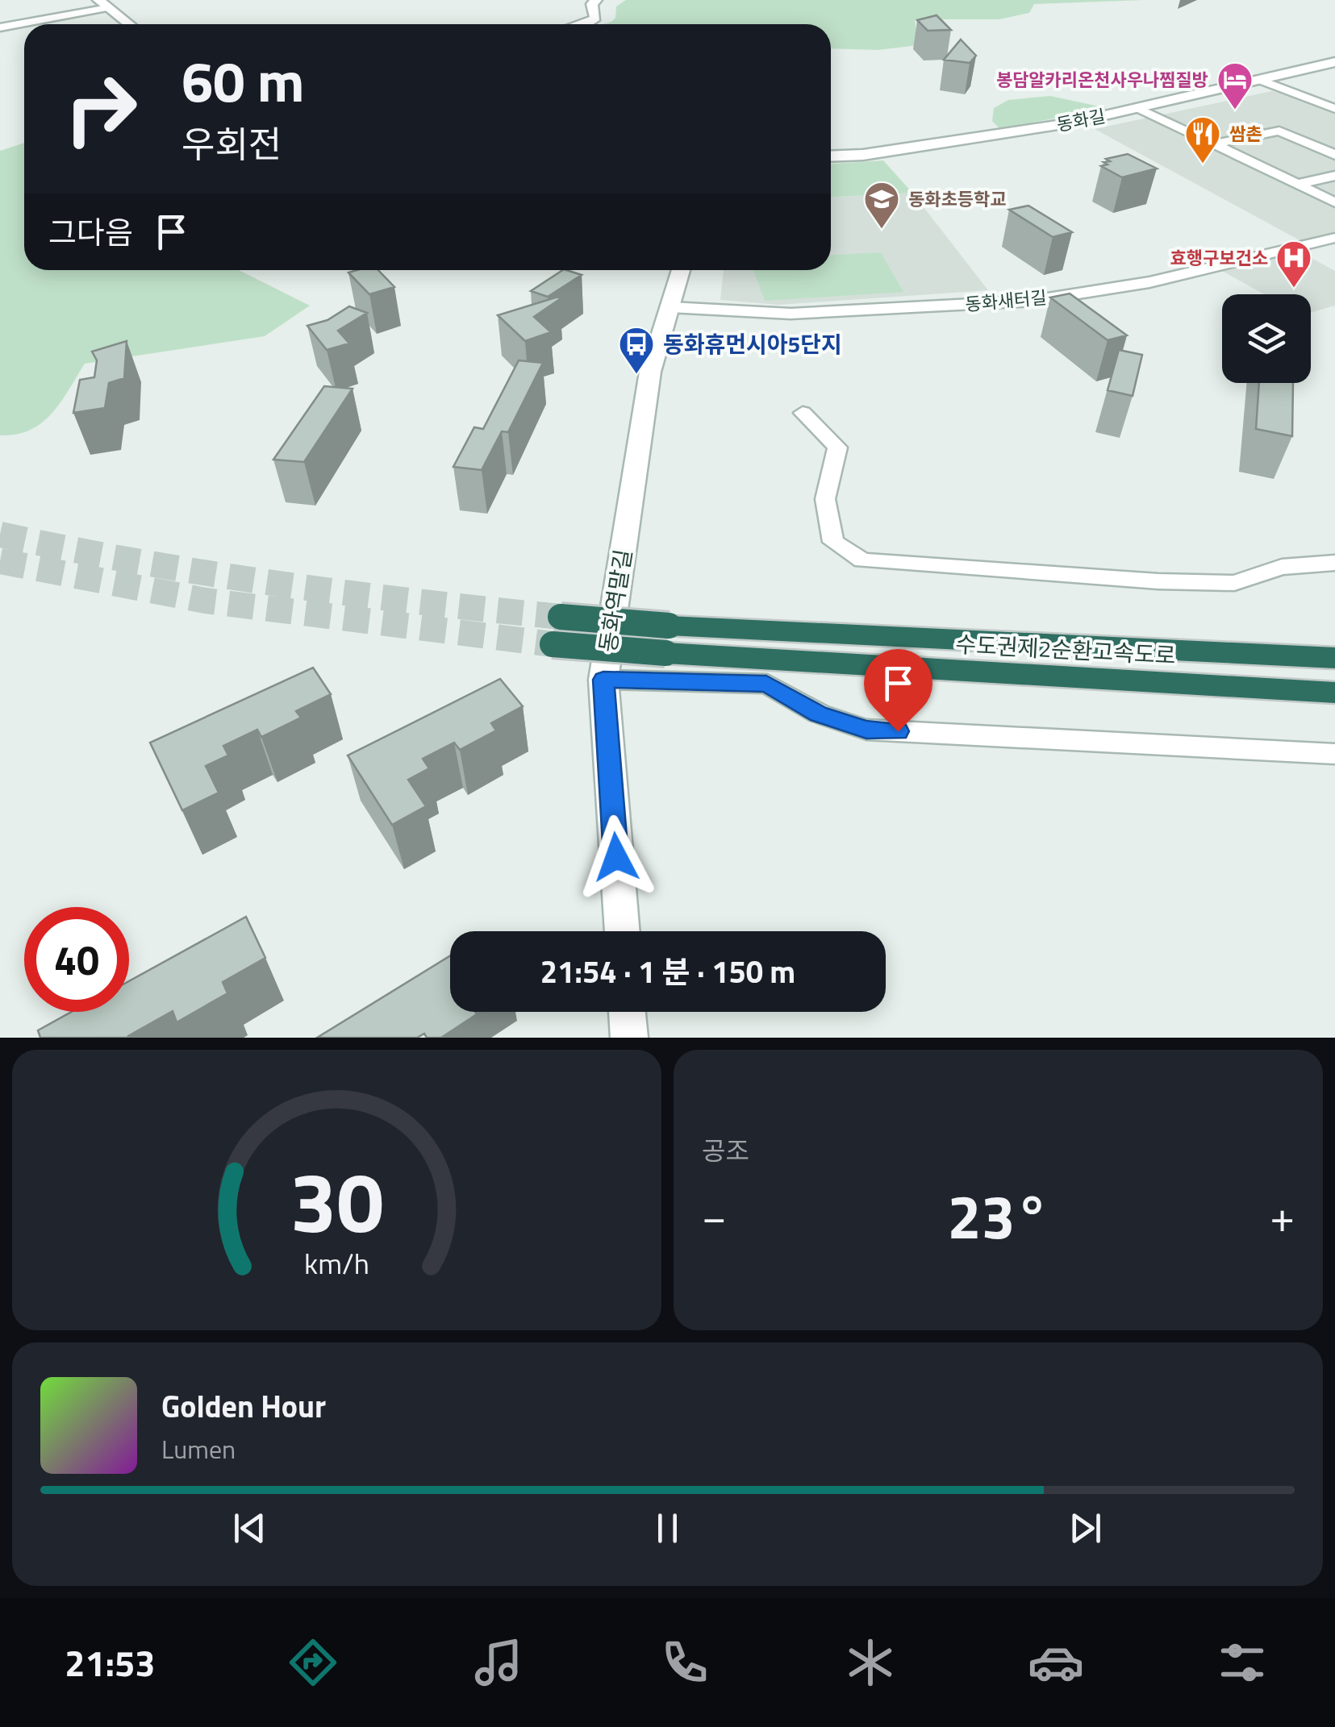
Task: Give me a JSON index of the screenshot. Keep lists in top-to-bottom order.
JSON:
{
  "streets": {
    "highway": ["수도권제2순환고속도로"],
    "street": ["동화길", "동화새터길", "동화역말길"]
  },
  "crossings": [
    ["동화새터길", "동화역말길"]
  ],
  "places": {
    "hotel": ["봉담알카리온천사우나찜질방"],
    "restaurant": ["쌈촌"],
    "school or university": ["동화초등학교"],
    "hospital": ["효행구보건소"],
    "bus stop": ["동화휴먼시아5단지"]
  },
  "page": {
    "turn": ["60 m", "우회전"],
    "then": "그다음",
    "limit": "40",
    "trip": "21:54 · 1 분 · 150 m",
    "tile": "공조",
    "heat": ["−", "23°", "+"],
    "song": ["Golden Hour", "Lumen"],
    "tabs": "21:53",
    "gauge": ["30", "km/h"]
  }
}
